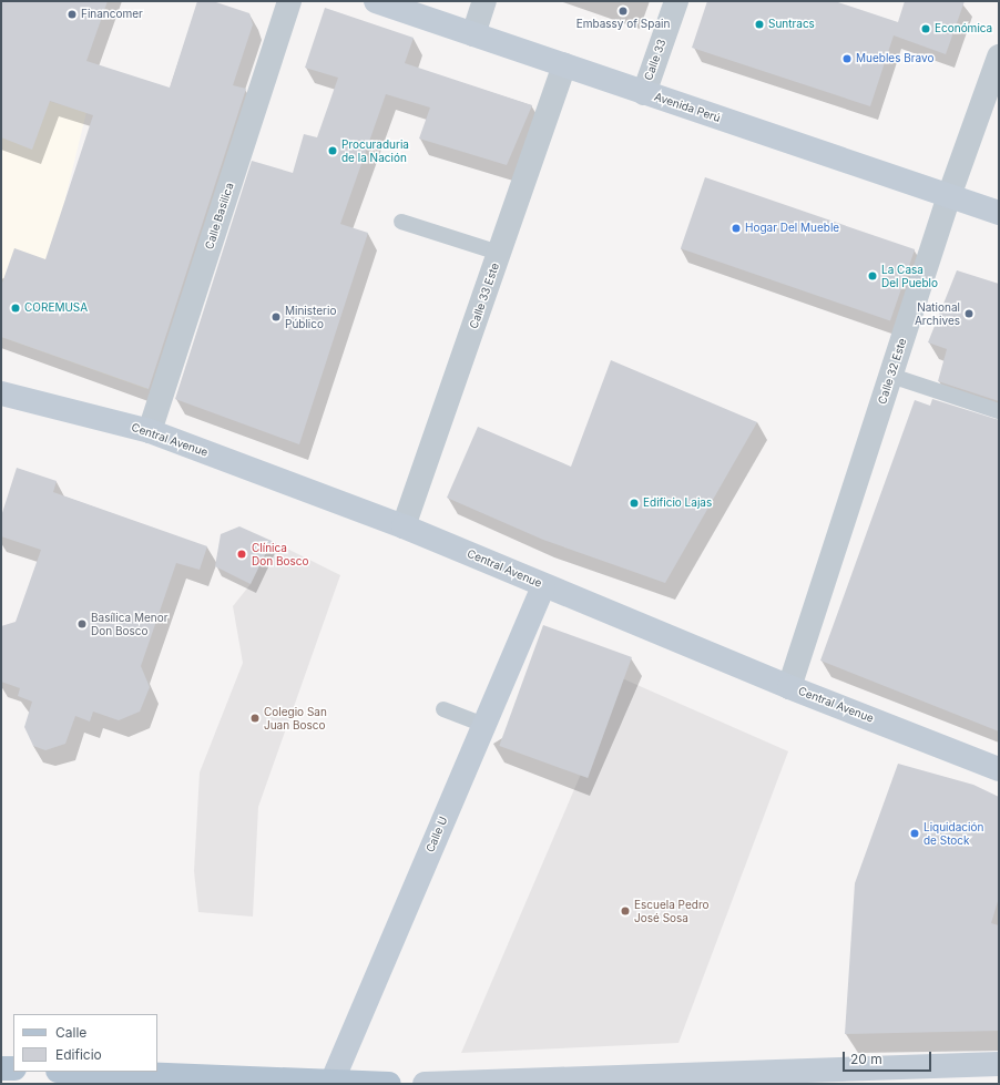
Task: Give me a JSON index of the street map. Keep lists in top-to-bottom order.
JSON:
{
  "streets": {
    "main road": ["Avenida Perú", "Central Avenue", "Calle U"],
    "street": [
      "Calle 33",
      "Calle Basilica",
      "Calle 33 Este",
      "Calle 32 Este"
    ]
  },
  "crossings": [
    ["Calle 33", "Avenida Perú"],
    ["Avenida Perú", "Calle 33 Este"],
    ["Avenida Perú", "Calle 32 Este"],
    ["Calle Basilica", "Central Avenue"],
    ["Calle 33 Este", "Central Avenue"],
    ["Calle 32 Este", "Central Avenue"],
    ["Central Avenue", "Calle U"]
  ],
  "places": [
    "Embassy of Spain",
    "Financomer",
    "Suntracs",
    "Económica",
    "Muebles Bravo",
    "Procuraduria de la Nación",
    "Hogar Del Mueble",
    "La Casa Del Pueblo",
    "COREMUSA",
    "National Archives",
    "Ministerio Público",
    "Edificio Lajas",
    "Clínica Don Bosco",
    "Basílica Menor Don Bosco",
    "Colegio San Juan Bosco",
    "Liquidación de Stock",
    "Escuela Pedro José Sosa"
  ],
  "legend": ["Calle", "Edificio"],
  "scale_bar": "20 m"
}
